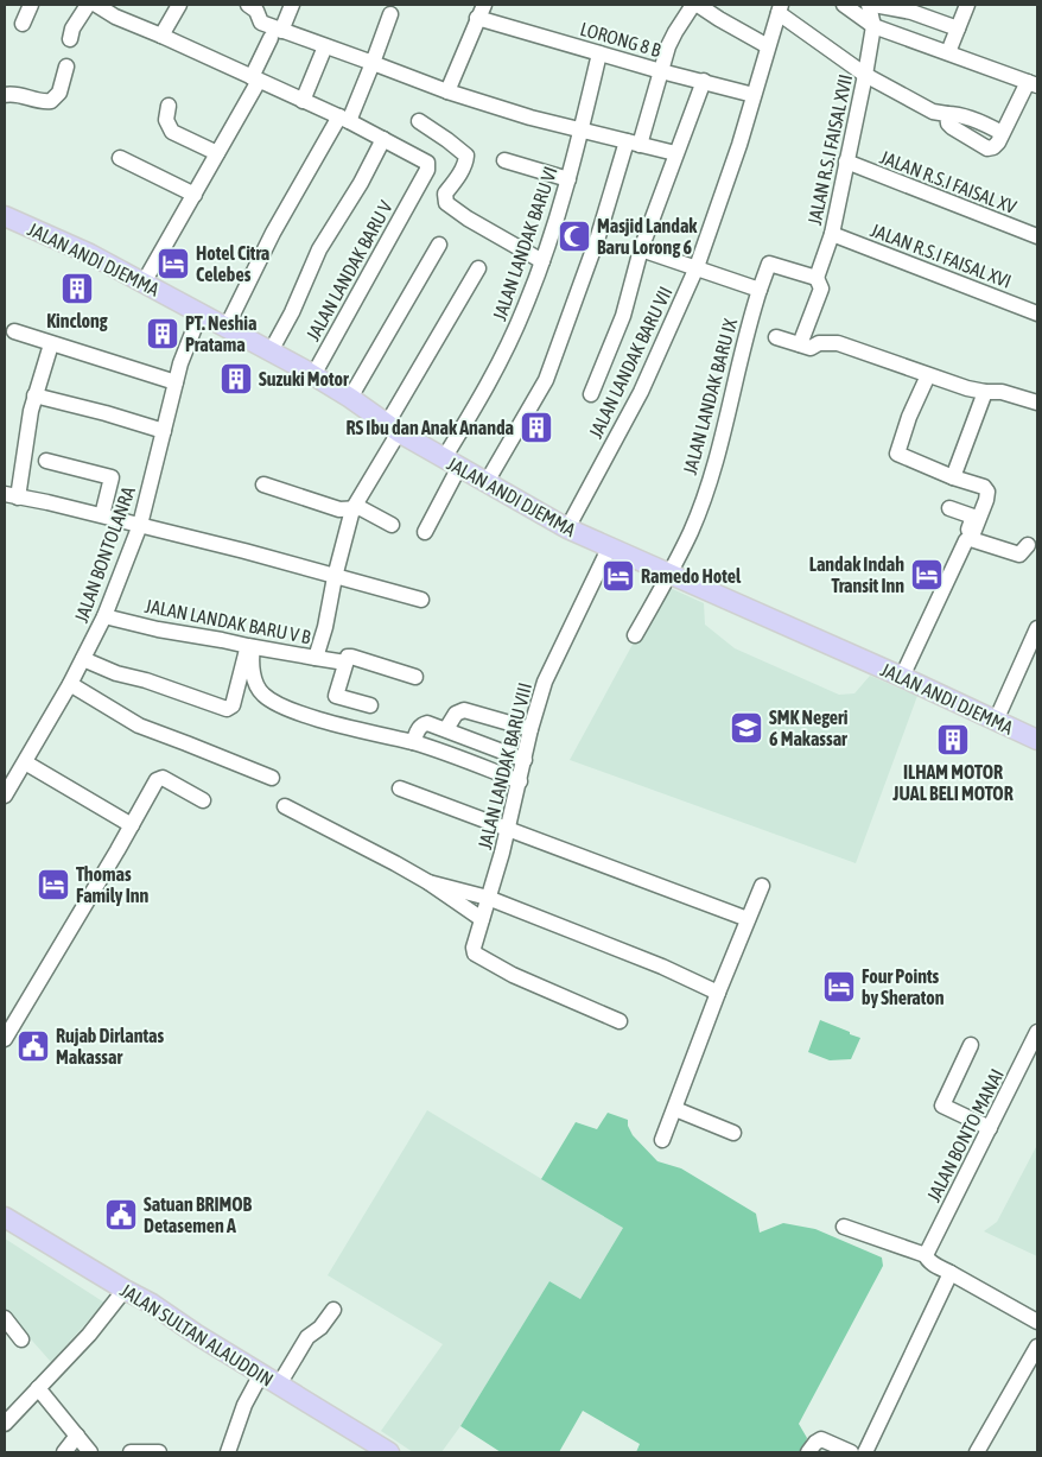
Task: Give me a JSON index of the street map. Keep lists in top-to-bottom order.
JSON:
{
  "streets": {
    "main road": ["JALAN ANDI DJEMMA", "JALAN SULTAN ALAUDDIN"],
    "street": [
      "LORONG 8 B",
      "JALAN R.S.I FAISAL XVII",
      "JALAN R.S.I FAISAL XV",
      "JALAN LANDAK BARU VI",
      "JALAN R.S.I FAISAL XVI",
      "JALAN LANDAK BARU V",
      "JALAN LANDAK BARU VII",
      "JALAN LANDAK BARU IX",
      "JALAN BONTOLANRA",
      "JALAN LANDAK BARU V B",
      "JALAN LANDAK BARU VIII",
      "JALAN BONTO MANAI"
    ]
  },
  "crossings": [
    ["LORONG 8 B", "JALAN LANDAK BARU VI"],
    ["LORONG 8 B", "JALAN LANDAK BARU VII"],
    ["JALAN R.S.I FAISAL XVII", "JALAN R.S.I FAISAL XV"],
    ["JALAN R.S.I FAISAL XVII", "JALAN R.S.I FAISAL XVI"],
    ["JALAN R.S.I FAISAL XVII", "JALAN LANDAK BARU IX"],
    ["JALAN LANDAK BARU VI", "JALAN ANDI DJEMMA"],
    ["JALAN ANDI DJEMMA", "JALAN LANDAK BARU V"],
    ["JALAN ANDI DJEMMA", "JALAN LANDAK BARU VII"],
    ["JALAN ANDI DJEMMA", "JALAN LANDAK BARU IX"],
    ["JALAN ANDI DJEMMA", "JALAN BONTOLANRA"],
    ["JALAN ANDI DJEMMA", "JALAN LANDAK BARU V B"],
    ["JALAN ANDI DJEMMA", "JALAN LANDAK BARU VIII"],
    ["JALAN BONTOLANRA", "JALAN LANDAK BARU V B"]
  ],
  "places": {
    "mosque": ["Masjid Landak Baru Lorong 6"],
    "hotel": [
      "Hotel Citra Celebes",
      "Landak Indah Transit Inn",
      "Ramedo Hotel",
      "Thomas Family Inn",
      "Four Points by Sheraton"
    ],
    "building": [
      "Kinclong",
      "PT. Neshia Pratama",
      "Suzuki Motor",
      "RS Ibu dan Anak Ananda",
      "ILHAM MOTOR JUAL BELI MOTOR"
    ],
    "school or university": ["SMK Negeri 6 Makassar"],
    "public building": ["Rujab Dirlantas Makassar", "Satuan BRIMOB Detasemen A"]
  }
}
